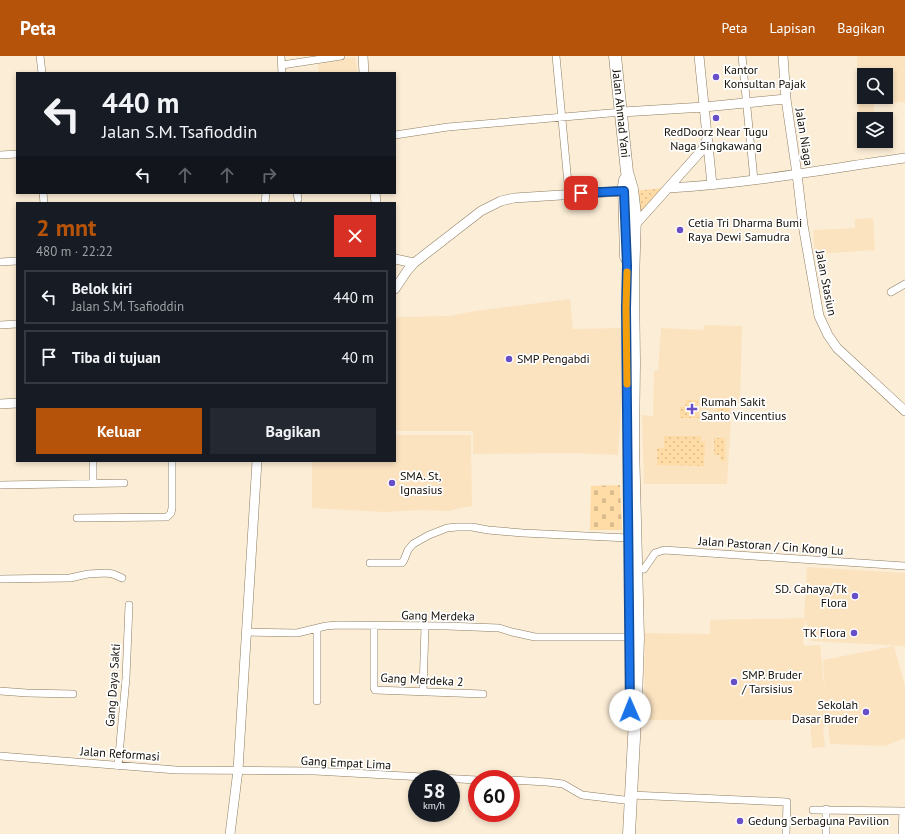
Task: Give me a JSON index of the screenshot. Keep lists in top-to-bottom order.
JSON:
{
  "streets": {
    "main road": ["Jalan Ahmad Yani"],
    "street": [
      "Jalan Niaga",
      "Jalan Stasiun",
      "Jalan Pastoran / Cin Kong Lu",
      "Gang Merdeka",
      "Gang Merdeka 2",
      "Gang Daya Sakti",
      "Jalan Reformasi",
      "Gang Empat Lima"
    ]
  },
  "crossings": [
    ["Jalan Niaga", "Jalan Stasiun"],
    ["Gang Merdeka", "Gang Merdeka 2"],
    ["Gang Daya Sakti", "Jalan Reformasi"],
    ["Jalan Reformasi", "Gang Empat Lima"]
  ],
  "places": {
    "other": [
      "Kantor Konsultan Pajak",
      "RedDoorz Near Tugu Naga Singkawang",
      "Cetia Tri Dharma Bumi Raya Dewi Samudra",
      "SMP Pengabdi",
      "SMA. St, Ignasius",
      "SD. Cahaya/Tk Flora",
      "TK Flora",
      "SMP. Bruder / Tarsisius",
      "Sekolah Dasar Bruder",
      "Gedung Serbaguna Pavilion"
    ],
    "health": ["Rumah Sakit Santo Vincentius"]
  },
  "page": {
    "header": "Peta",
    "nav": ["Peta", "Lapisan", "Bagikan"],
    "turn": ["440 m", "Jalan S.M. Tsafioddin"],
    "heading": ["2 mnt", "480 m · 22:22"],
    "list": [
      {
        "name": "Belok kiri",
        "note": "Jalan S.M. Tsafioddin",
        "value": "440 m"
      },
      {
        "name": "Tiba di tujuan",
        "value": "40 m"
      }
    ],
    "buttons": ["Keluar", "Bagikan"],
    "speed": "58 km/h",
    "limit": "60"
  }
}
